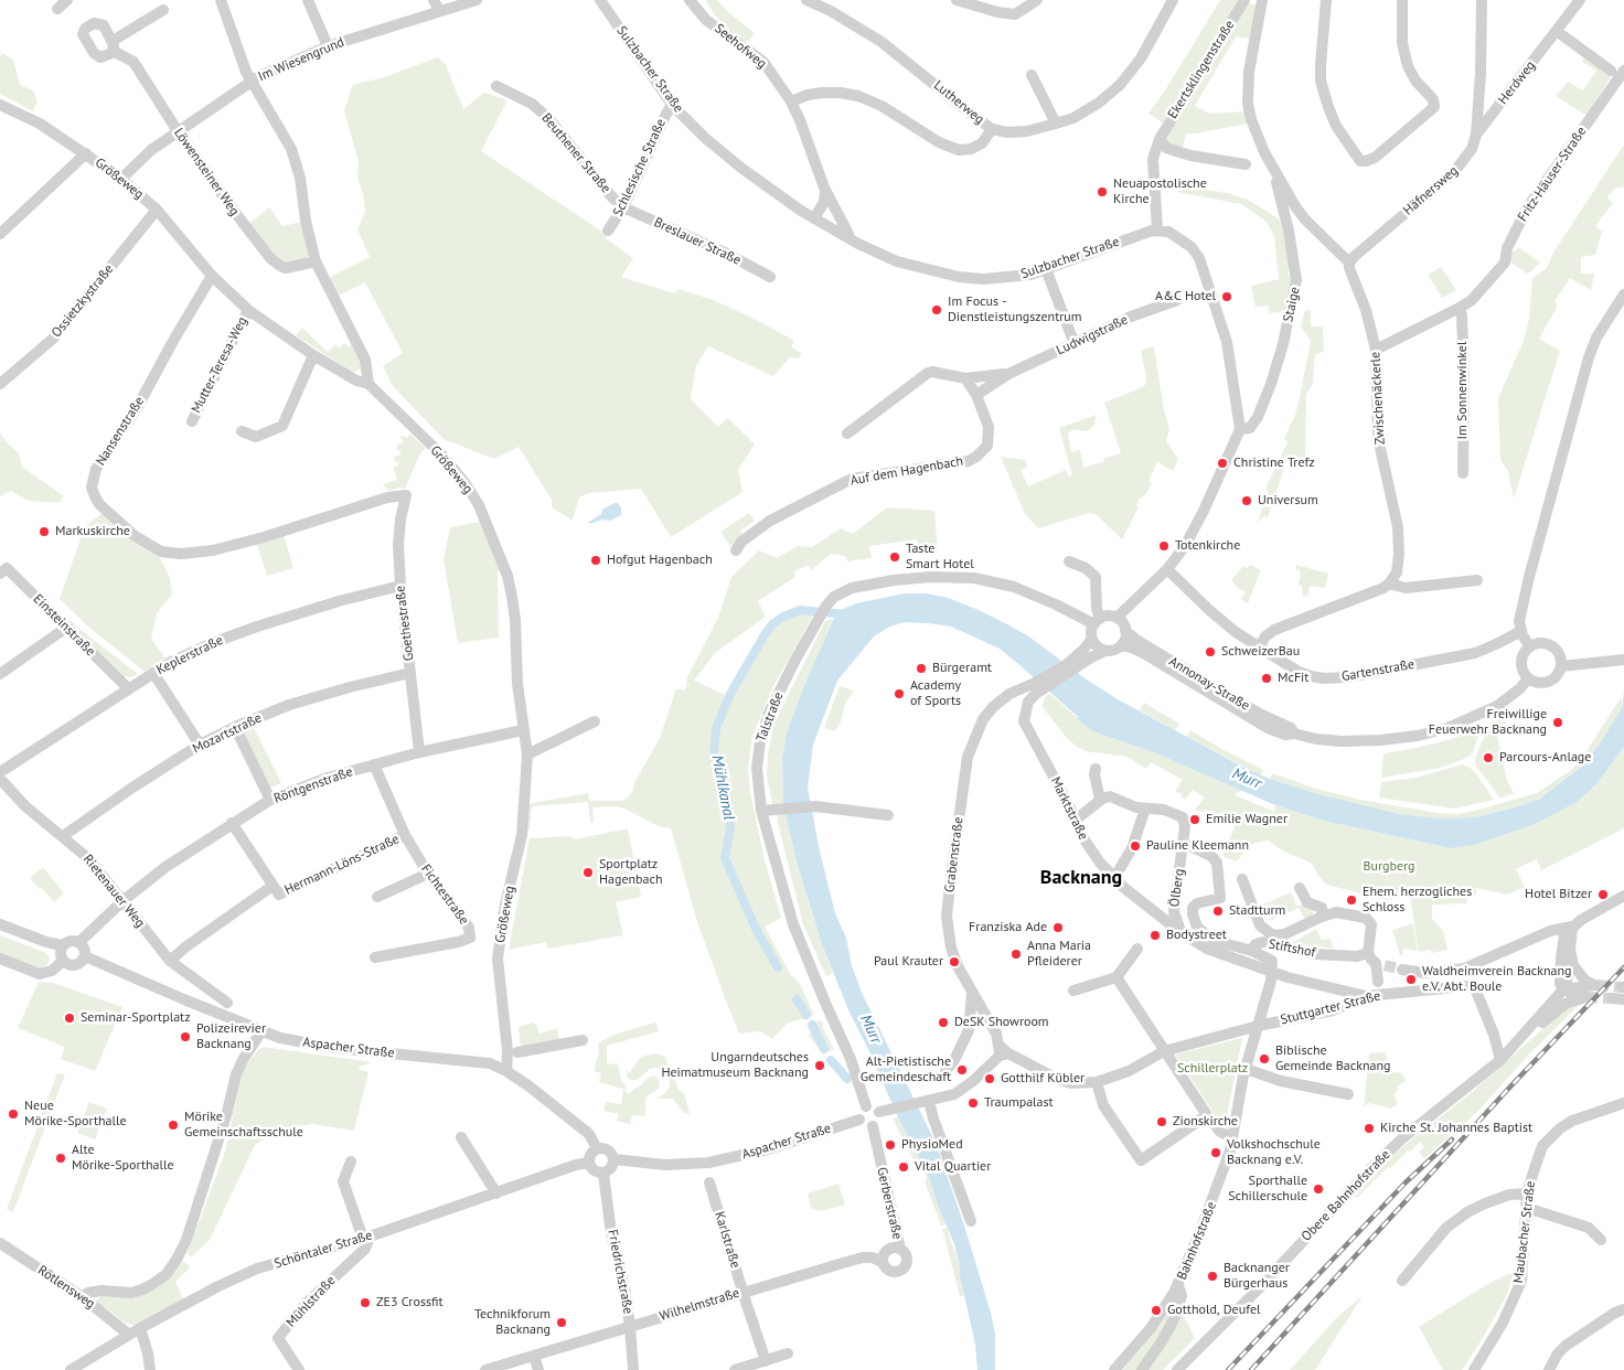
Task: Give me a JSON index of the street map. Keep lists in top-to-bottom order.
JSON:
{
  "streets": {
    "street": [
      "Seehofweg",
      "Im Wiesengrund",
      "Sulzbacher Straße",
      "Ekertsklingenstraße",
      "Herdweg",
      "Lutherweg",
      "Beuthener Straße",
      "Schlesische Straße",
      "Löwensteiner Weg",
      "Fritz-Häuser-Straße",
      "Größeweg",
      "Häfnersweg",
      "Breslauer Straße",
      "Ossietzkystraße",
      "Staige",
      "Ludwigstraße",
      "Mutter-Teresa-Weg",
      "Im Sonnenwinkel",
      "Zwischenäckerle",
      "Nansenstraße",
      "Auf dem Hagenbach",
      "Goethestraße",
      "Einsteinstraße",
      "Keplerstraße",
      "Gartenstraße",
      "Annonay-Straße",
      "Talstraße",
      "Mozartstraße",
      "Röntgenstraße",
      "Marktstraße",
      "Grabenstraße",
      "Hermann-Löns-Straße",
      "Ölberg",
      "Rietenauer Weg",
      "Fichtestraße",
      "Stiftshof",
      "Stuttgarter Straße",
      "Aspacher Straße",
      "Obere Bahnhofstraße",
      "Gerberstraße",
      "Maubacher Straße",
      "Karlstraße",
      "Bahnhofstraße",
      "Schöntaler Straße",
      "Friedrichstraße",
      "Rötlensweg",
      "Mühlstraße",
      "Wilhelmstraße"
    ]
  },
  "crossings": [
    ["Seehofweg", "Sulzbacher Straße"],
    ["Im Wiesengrund", "Löwensteiner Weg"],
    ["Im Wiesengrund", "Größeweg"],
    ["Sulzbacher Straße", "Ekertsklingenstraße"],
    ["Sulzbacher Straße", "Schlesische Straße"],
    ["Herdweg", "Häfnersweg"],
    ["Beuthener Straße", "Schlesische Straße"],
    ["Beuthener Straße", "Breslauer Straße"],
    ["Schlesische Straße", "Breslauer Straße"],
    ["Fritz-Häuser-Straße", "Im Sonnenwinkel"],
    ["Fritz-Häuser-Straße", "Zwischenäckerle"],
    ["Größeweg", "Ossietzkystraße"],
    ["Größeweg", "Mutter-Teresa-Weg"],
    ["Größeweg", "Nansenstraße"],
    ["Größeweg", "Röntgenstraße"],
    ["Größeweg", "Aspacher Straße"],
    ["Häfnersweg", "Zwischenäckerle"],
    ["Staige", "Zwischenäckerle"],
    ["Ludwigstraße", "Auf dem Hagenbach"],
    ["Nansenstraße", "Goethestraße"],
    ["Goethestraße", "Keplerstraße"],
    ["Goethestraße", "Mozartstraße"],
    ["Goethestraße", "Röntgenstraße"],
    ["Einsteinstraße", "Keplerstraße"],
    ["Annonay-Straße", "Talstraße"],
    ["Talstraße", "Aspacher Straße"],
    ["Talstraße", "Gerberstraße"],
    ["Mozartstraße", "Rietenauer Weg"],
    ["Röntgenstraße", "Rietenauer Weg"],
    ["Röntgenstraße", "Fichtestraße"],
    ["Röntgenstraße", "Aspacher Straße"],
    ["Marktstraße", "Grabenstraße"],
    ["Marktstraße", "Ölberg"],
    ["Marktstraße", "Stiftshof"],
    ["Marktstraße", "Stuttgarter Straße"],
    ["Grabenstraße", "Stuttgarter Straße"],
    ["Hermann-Löns-Straße", "Rietenauer Weg"],
    ["Hermann-Löns-Straße", "Fichtestraße"],
    ["Stuttgarter Straße", "Bahnhofstraße"],
    ["Aspacher Straße", "Gerberstraße"],
    ["Aspacher Straße", "Schöntaler Straße"],
    ["Aspacher Straße", "Friedrichstraße"],
    ["Gerberstraße", "Wilhelmstraße"],
    ["Karlstraße", "Wilhelmstraße"],
    ["Schöntaler Straße", "Friedrichstraße"],
    ["Schöntaler Straße", "Rötlensweg"],
    ["Schöntaler Straße", "Mühlstraße"],
    ["Friedrichstraße", "Wilhelmstraße"]
  ],
  "districts": ["Backnang"],
  "water": ["Murr", "Mühlkanal"],
  "parks": ["Burgberg", "Schillerplatz"],
  "places": [
    "Neuapostolische Kirche",
    "A&C Hotel",
    "Im Focus - Dienstleistungszentrum",
    "Christine Trefz",
    "Universum",
    "Markuskirche",
    "Totenkirche",
    "Taste Smart Hotel",
    "Hofgut Hagenbach",
    "SchweizerBau",
    "Bürgeramt",
    "McFit",
    "Academy of Sports",
    "Freiwillige Feuerwehr Backnang",
    "Parcours-Anlage",
    "Emilie Wagner",
    "Pauline Kleemann",
    "Sportplatz Hagenbach",
    "Hotel Bitzer",
    "Ehem. herzogliches Schloss",
    "Stadtturm",
    "Franziska Ade",
    "Bodystreet",
    "Anna Maria Pfleiderer",
    "Paul Krauter",
    "Waldheimverein Backnang e.V. Abt. Boule",
    "Seminar-Sportplatz",
    "DeSK Showroom",
    "Polizeirevier Backnang",
    "Biblische Gemeinde Backnang",
    "Ungarndeutsches Heimatmuseum Backnang",
    "Alt-Pietistische Gemeindeschaft",
    "Gotthilf Kübler",
    "Traumpalast",
    "Neue Mörike-Sporthalle",
    "Zionskirche",
    "Mörike Gemeinschaftsschule",
    "Kirche St. Johannes Baptist",
    "PhysioMed",
    "Volkshochschule Backnang e.V.",
    "Alte Mörike-Sporthalle",
    "Vital Quartier",
    "Sporthalle Schillerschule",
    "Backnanger Bürgerhaus",
    "ZE3 Crossfit",
    "Gotthold, Deufel",
    "Technikforum Backnang"
  ]
}
